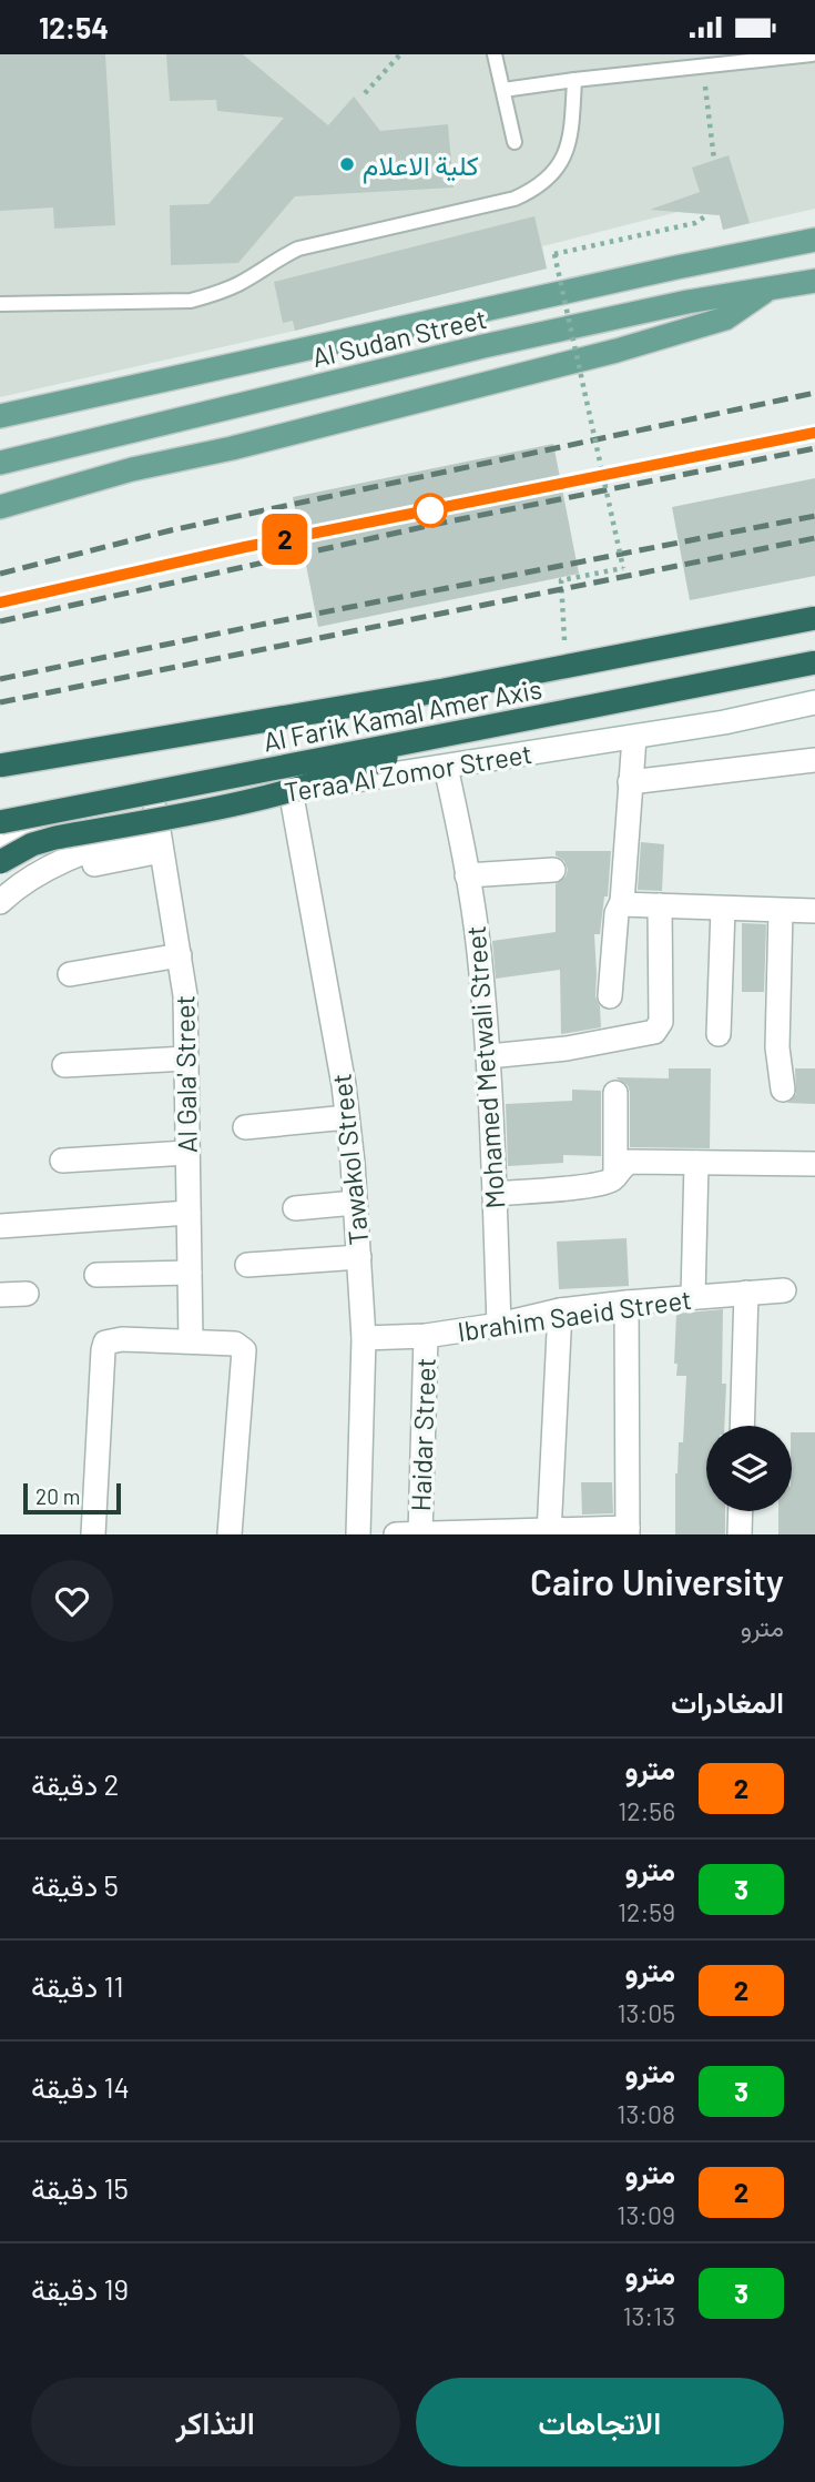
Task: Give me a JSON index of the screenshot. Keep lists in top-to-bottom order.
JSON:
{
  "streets": {
    "highway": ["Al Farik Kamal Amer Axis"],
    "main road": ["Al Sudan Street"],
    "street": [
      "Teraa Al Zomor Street",
      "Mohamed Metwali Street",
      "Al Gala' Street",
      "Tawakol Street",
      "Ibrahim Saeid Street",
      "Haidar Street"
    ]
  },
  "crossings": [
    ["Teraa Al Zomor Street", "Mohamed Metwali Street"],
    ["Teraa Al Zomor Street", "Al Gala' Street"],
    ["Teraa Al Zomor Street", "Tawakol Street"],
    ["Mohamed Metwali Street", "Ibrahim Saeid Street"],
    ["Tawakol Street", "Ibrahim Saeid Street"],
    ["Ibrahim Saeid Street", "Haidar Street"]
  ],
  "places": ["كلية الاعلام"],
  "lines": ["metro line 2"],
  "scale_bar": "20 m",
  "page": {
    "status": "12:54",
    "on_map": "2",
    "scale": "20 m",
    "heading": [
      ["Cairo University", "مترو"],
      "المغادرات"
    ],
    "list": [
      {
        "mark": "2",
        "name": "مترو",
        "note": "12:56",
        "value": "2 دقيقة"
      },
      {
        "mark": "3",
        "name": "مترو",
        "note": "12:59",
        "value": "5 دقيقة"
      },
      {
        "mark": "2",
        "name": "مترو",
        "note": "13:05",
        "value": "11 دقيقة"
      },
      {
        "mark": "3",
        "name": "مترو",
        "note": "13:08",
        "value": "14 دقيقة"
      },
      {
        "mark": "2",
        "name": "مترو",
        "note": "13:09",
        "value": "15 دقيقة"
      },
      {
        "mark": "3",
        "name": "مترو",
        "note": "13:13",
        "value": "19 دقيقة"
      }
    ],
    "buttons": ["الاتجاهات", "التذاكر"]
  }
}
